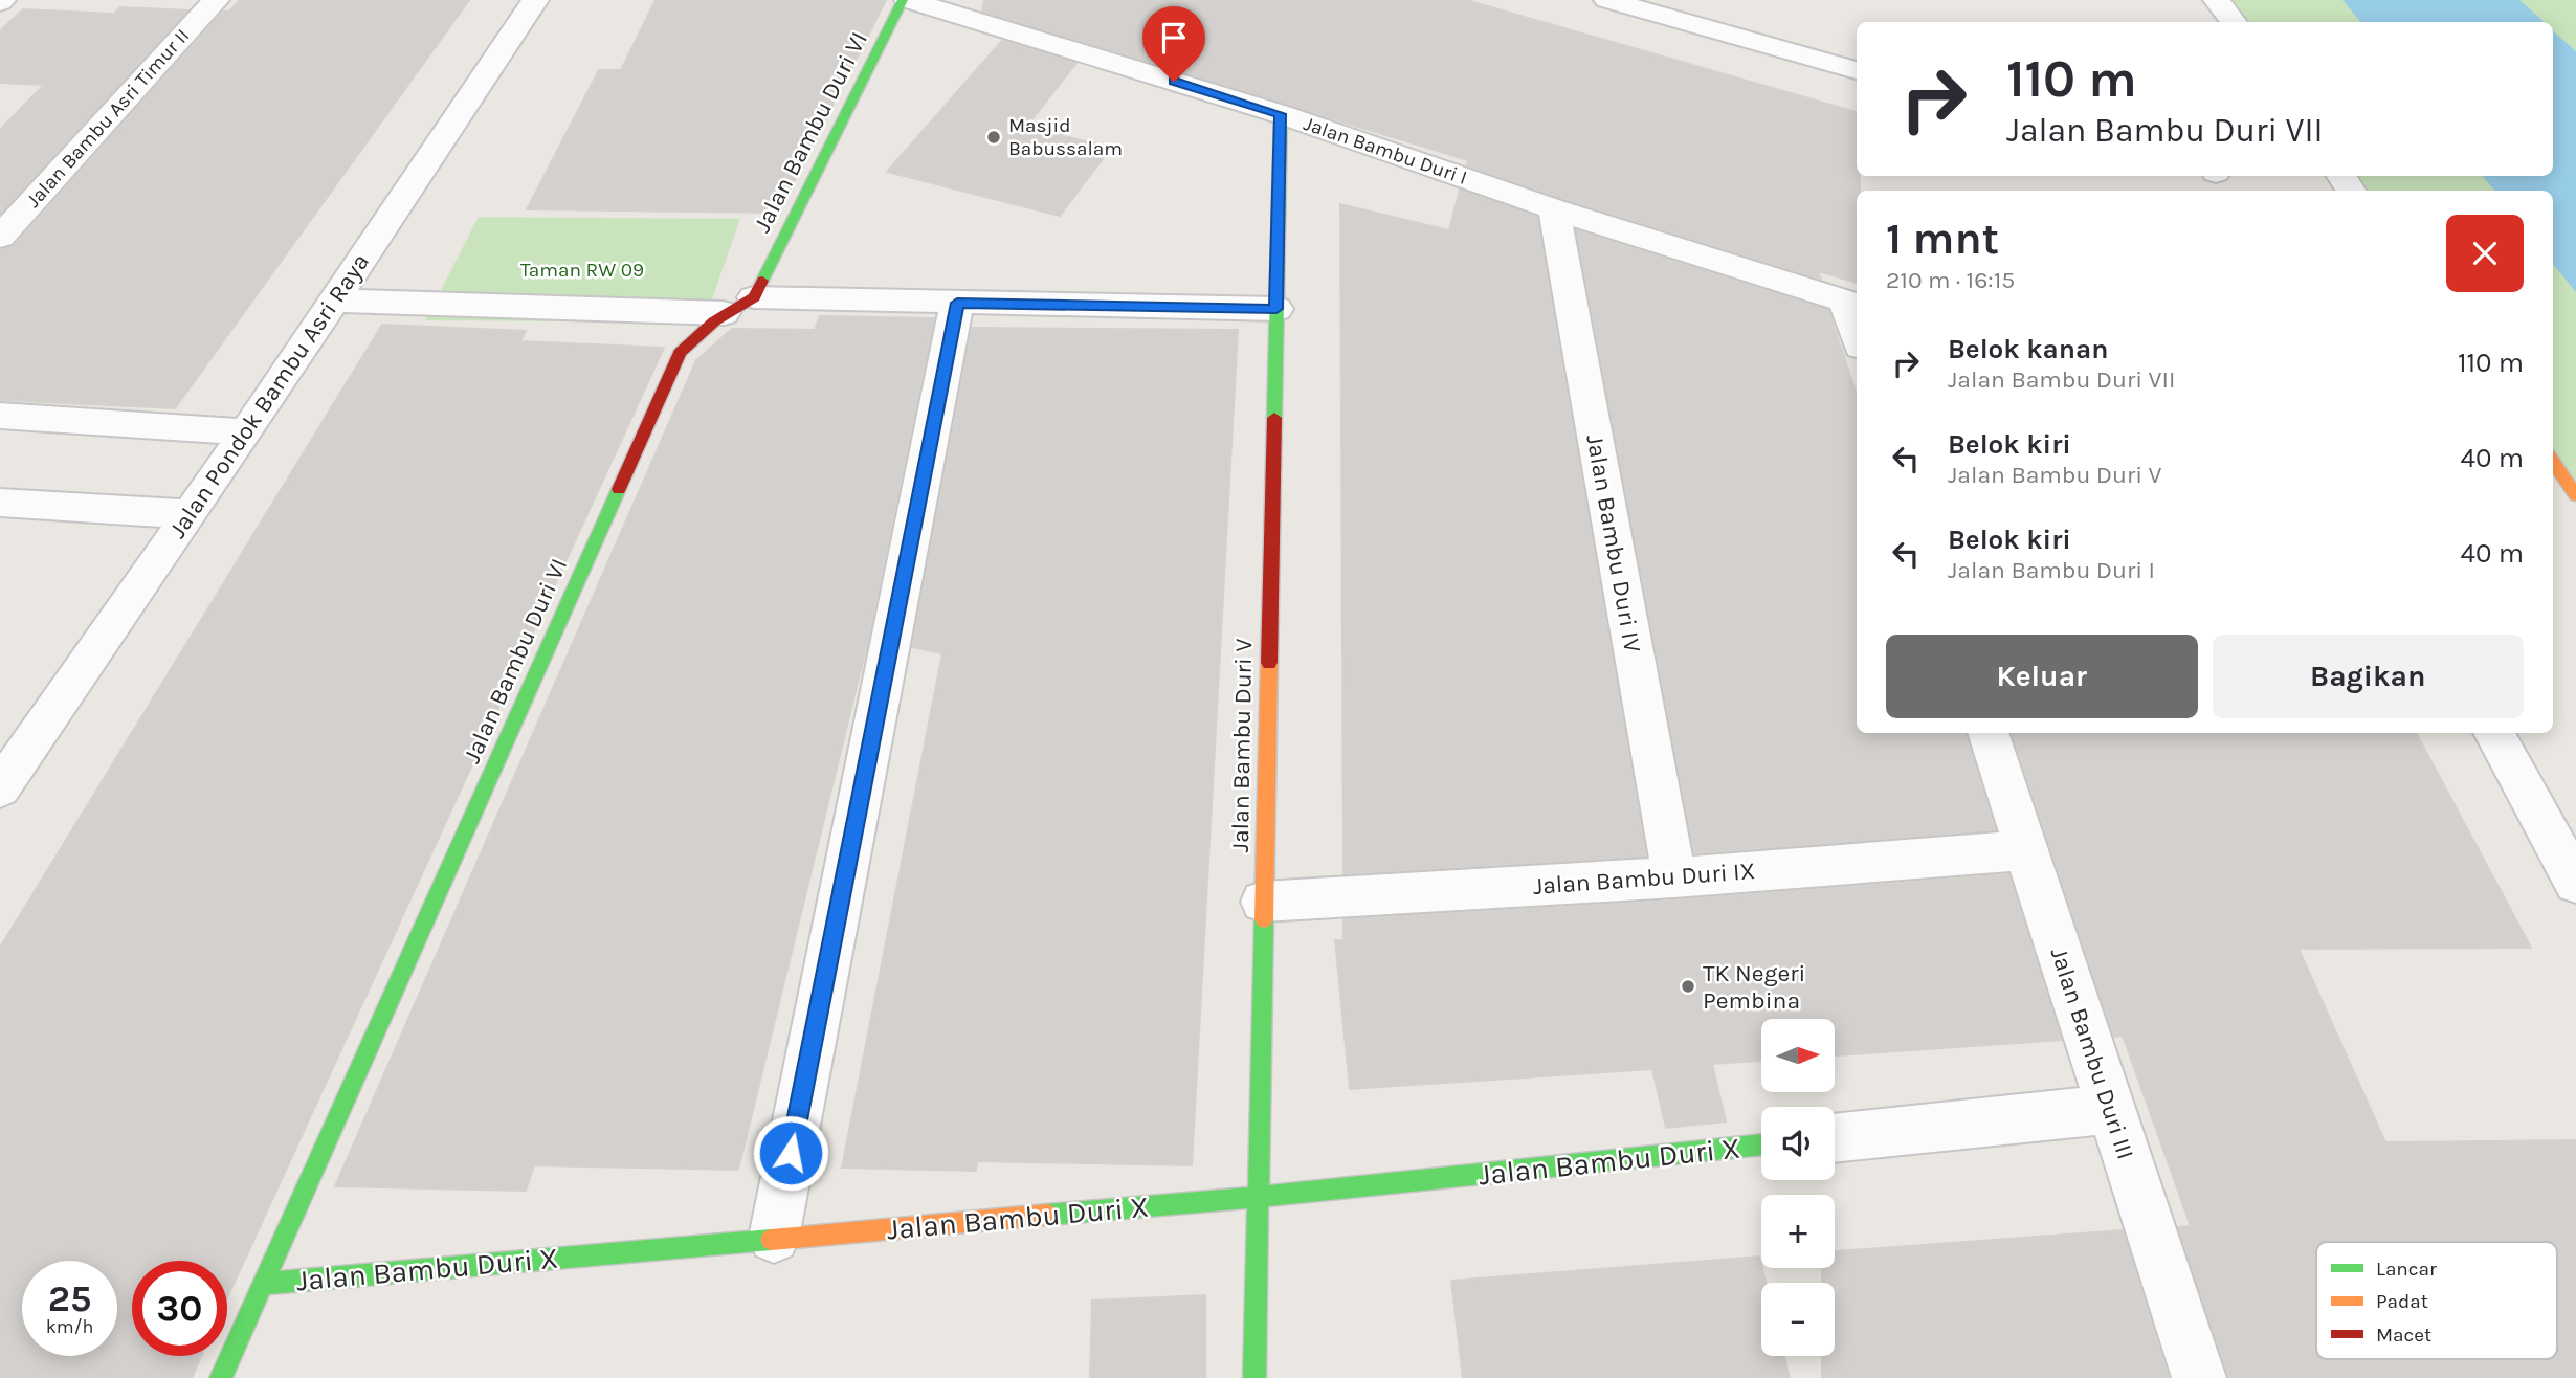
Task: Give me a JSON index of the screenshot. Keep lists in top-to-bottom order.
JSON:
{
  "streets": {
    "street": [
      "Jalan Bambu Asri Timur II",
      "Jalan Bambu Duri VI",
      "Jalan Bambu Duri I",
      "Jalan Pondok Bambu Asri Raya",
      "Jalan Bambu Duri IV",
      "Jalan Bambu Duri V",
      "Jalan Bambu Duri IX",
      "Jalan Bambu Duri III",
      "Jalan Bambu Duri X"
    ]
  },
  "crossings": [
    ["Jalan Bambu Duri VI", "Jalan Bambu Duri X"],
    ["Jalan Bambu Duri I", "Jalan Bambu Duri IV"],
    ["Jalan Bambu Duri I", "Jalan Bambu Duri V"],
    ["Jalan Bambu Duri IV", "Jalan Bambu Duri IX"],
    ["Jalan Bambu Duri V", "Jalan Bambu Duri IX"],
    ["Jalan Bambu Duri V", "Jalan Bambu Duri X"],
    ["Jalan Bambu Duri IX", "Jalan Bambu Duri III"]
  ],
  "parks": ["Taman RW 09"],
  "places": ["Masjid Babussalam", "TK Negeri Pembina"],
  "legend": ["Lancar", "Padat", "Macet"],
  "north": "right",
  "page": {
    "turn": ["110 m", "Jalan Bambu Duri VII"],
    "heading": ["1 mnt", "210 m · 16:15"],
    "list": [
      {
        "name": "Belok kanan",
        "note": "Jalan Bambu Duri VII",
        "value": "110 m"
      },
      {
        "name": "Belok kiri",
        "note": "Jalan Bambu Duri V",
        "value": "40 m"
      },
      {
        "name": "Belok kiri",
        "note": "Jalan Bambu Duri I",
        "value": "40 m"
      }
    ],
    "buttons": ["Keluar", "Bagikan"],
    "map_buttons": ["+", "−"],
    "speed": "25 km/h",
    "limit": "30"
  }
}
